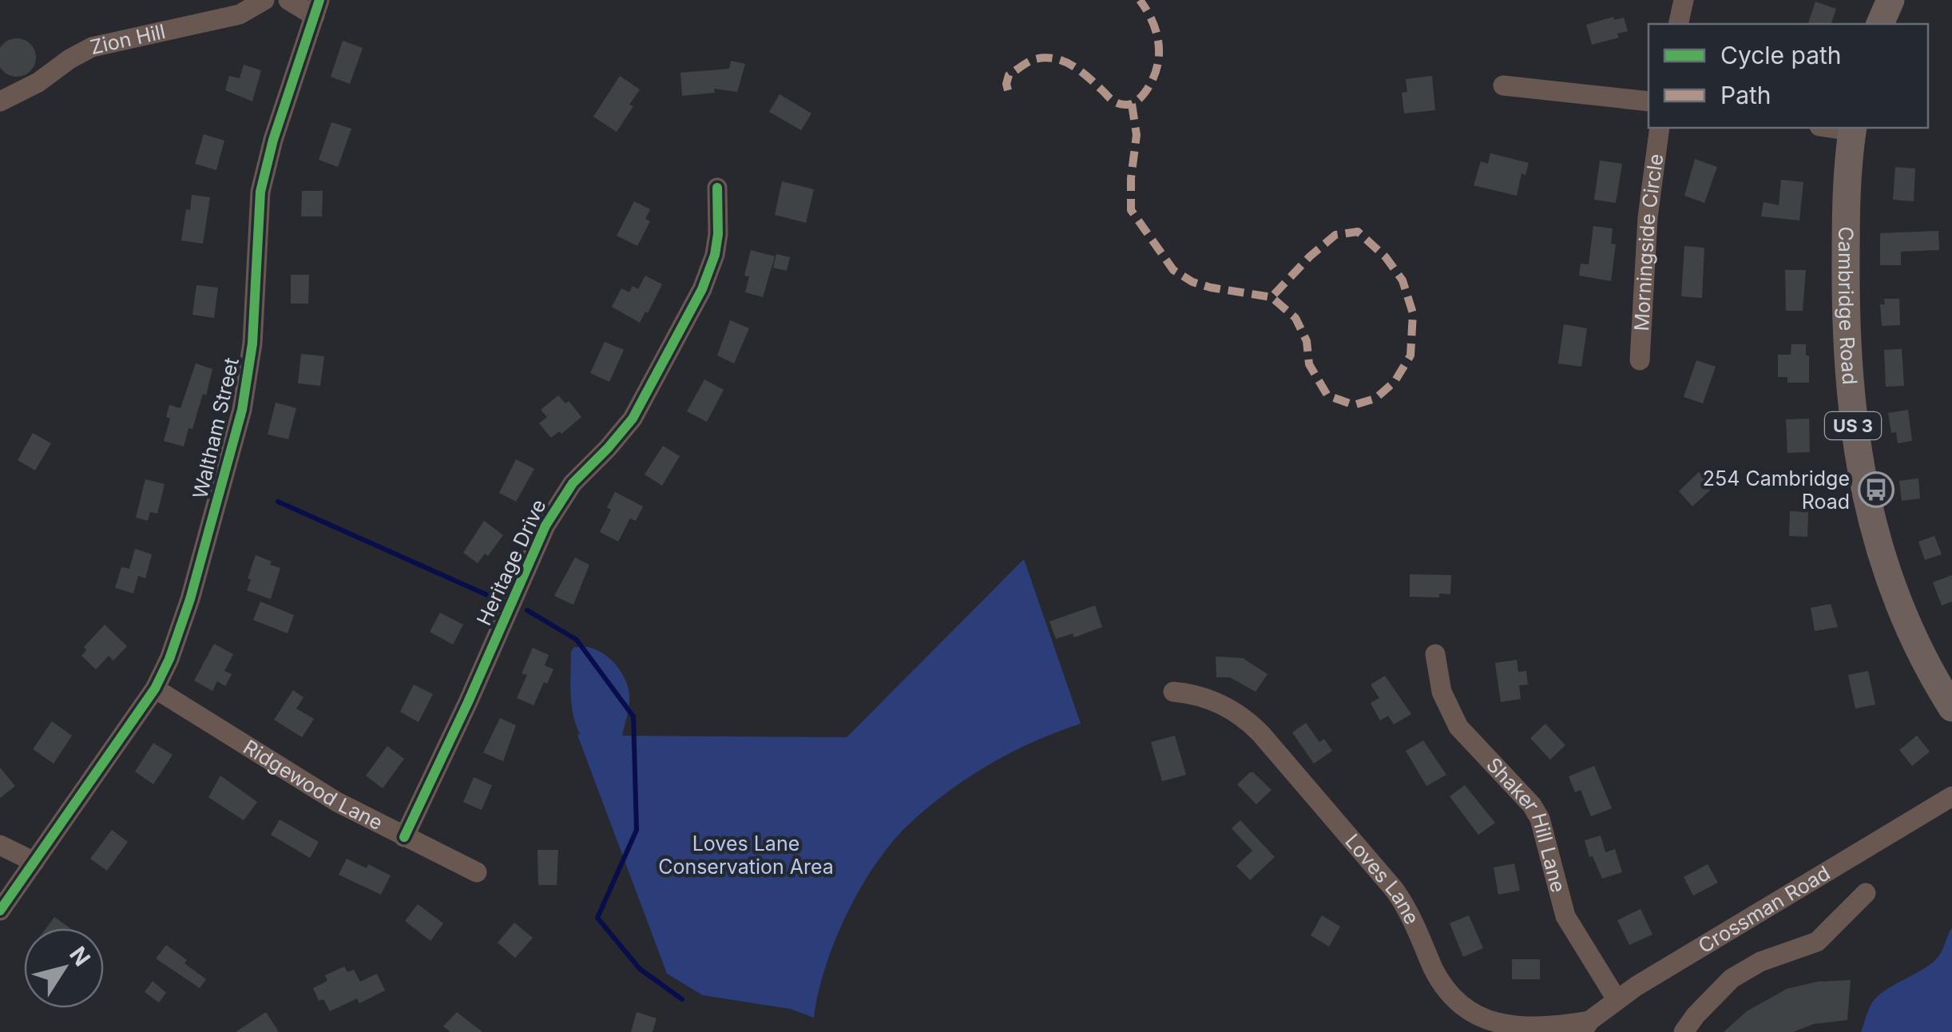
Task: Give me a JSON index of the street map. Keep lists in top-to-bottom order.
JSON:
{
  "streets": {
    "highway": ["Cambridge Road", "US 3"],
    "street": [
      "Zion Hill",
      "Morningside Circle",
      "Waltham Street",
      "Heritage Drive",
      "Ridgewood Lane",
      "Shaker Hill Lane",
      "Loves Lane",
      "Crossman Road"
    ]
  },
  "crossings": [
    ["Waltham Street", "Ridgewood Lane"],
    ["Heritage Drive", "Ridgewood Lane"],
    ["Shaker Hill Lane", "Crossman Road"],
    ["Loves Lane", "Crossman Road"]
  ],
  "parks": ["Loves Lane Conservation Area"],
  "places": {
    "bus stop": ["254 Cambridge Road"]
  },
  "legend": ["Cycle path", "Path"],
  "north": "top right"
}
